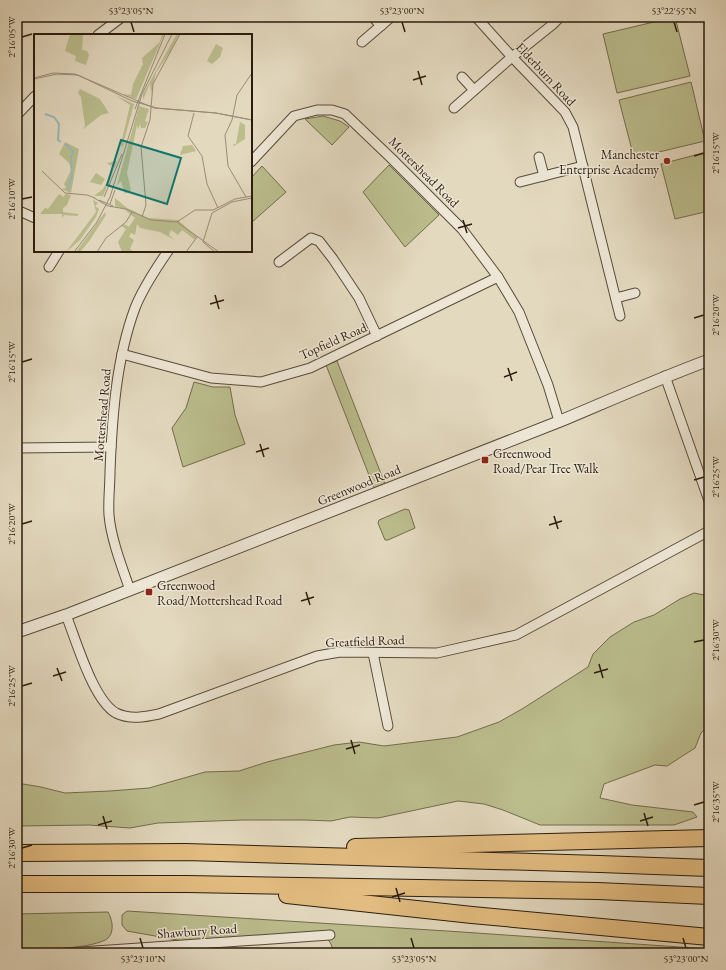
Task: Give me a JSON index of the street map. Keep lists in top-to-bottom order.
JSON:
{
  "streets": {
    "street": [
      "Elderburn Road",
      "Mottershead Road",
      "Topfield Road",
      "Greenwood Road",
      "Greatfield Road",
      "Shawbury Road"
    ]
  },
  "crossings": [
    ["Mottershead Road", "Topfield Road"],
    ["Mottershead Road", "Greenwood Road"],
    ["Greenwood Road", "Greatfield Road"]
  ],
  "places": {
    "other": ["Manchester Enterprise Academy"],
    "transit": ["Greenwood Road/Pear Tree Walk", "Greenwood Road/Mottershead Road"]
  },
  "coordinates": [
    "53°23'05\"N",
    "53°23'00\"N",
    "53°22'55\"N",
    "2°16'05\"W",
    "2°16'15\"W",
    "2°16'10\"W",
    "2°16'20\"W",
    "2°16'25\"W",
    "2°16'30\"W",
    "2°16'35\"W",
    "53°23'10\"N"
  ]
}
